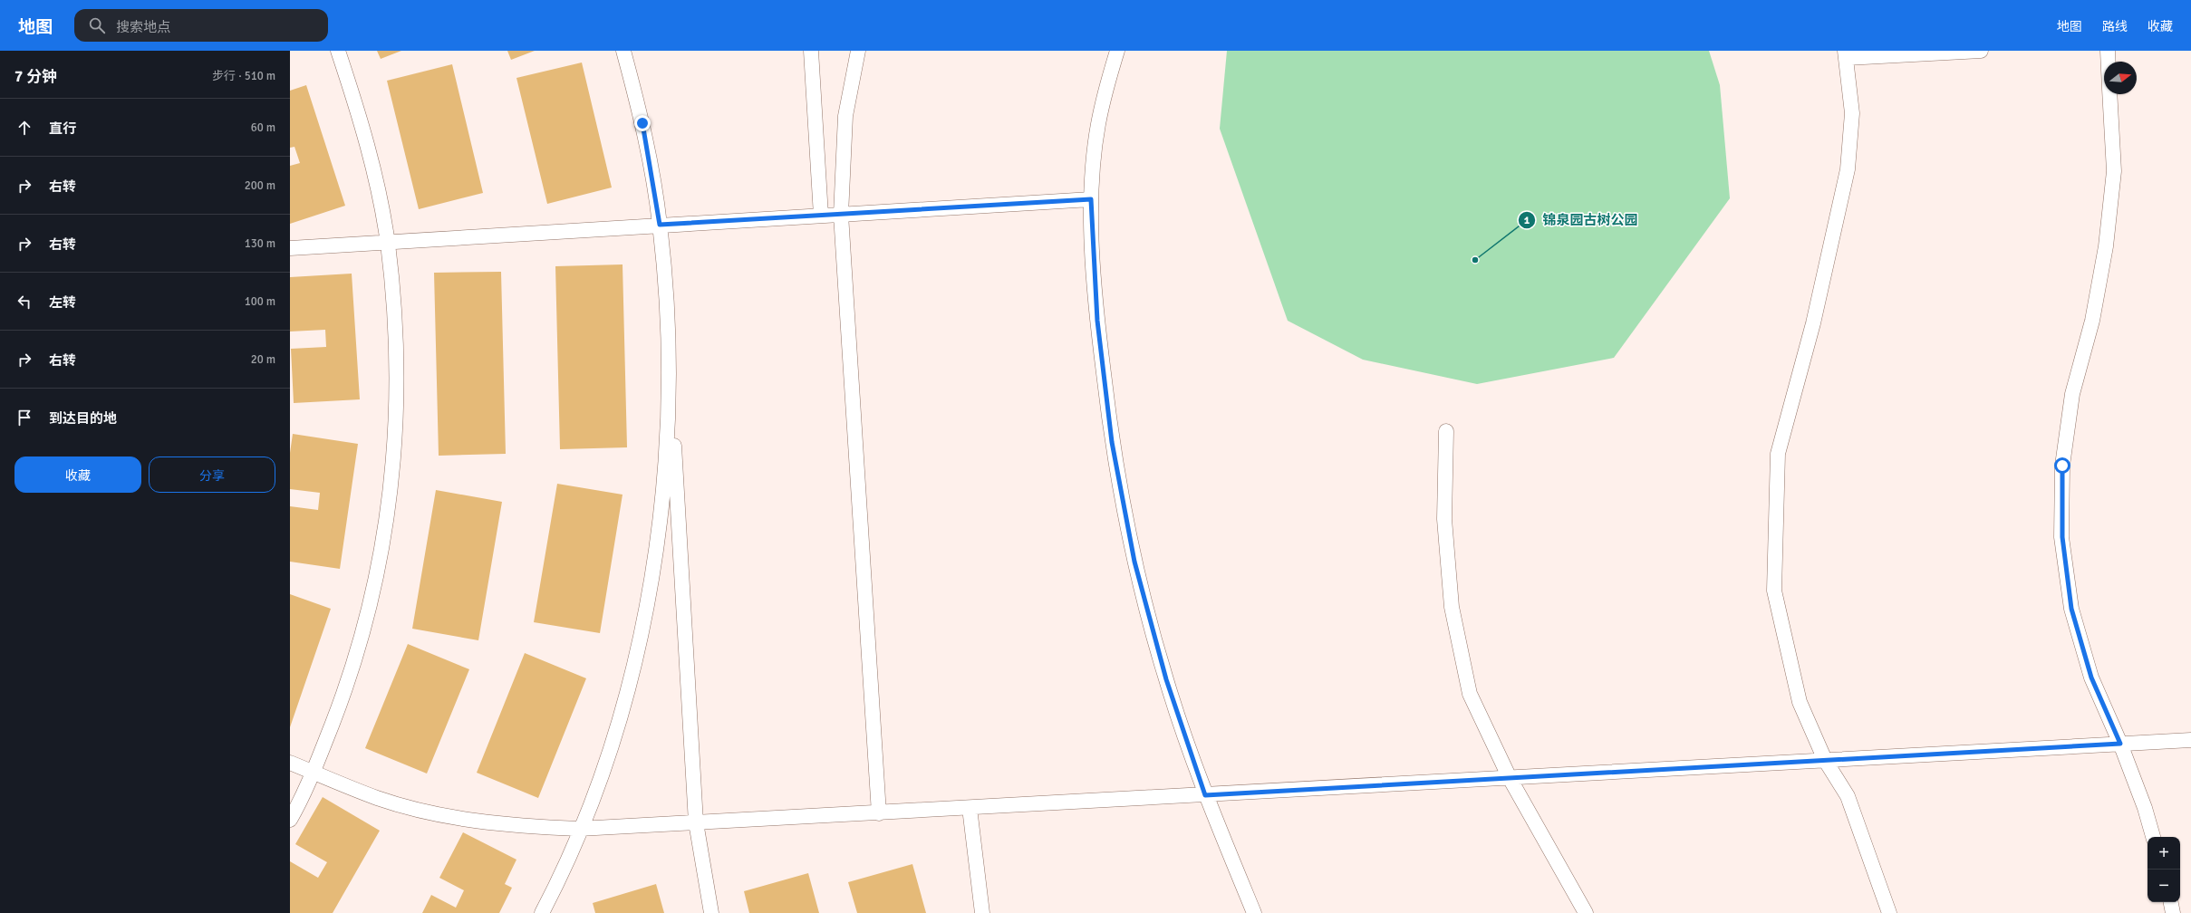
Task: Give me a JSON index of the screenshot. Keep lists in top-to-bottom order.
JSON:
{
  "places": ["锦泉园古树公园"],
  "north": "right",
  "page": {
    "header": "地图",
    "search": "搜索地点",
    "nav": ["地图", "路线", "收藏"],
    "heading": ["7 分钟", "步行 · 510 m"],
    "list": [
      ["直行", "60 m"],
      ["右转", "200 m"],
      ["右转", "130 m"],
      ["左转", "100 m"],
      ["右转", "20 m"],
      "到达目的地"
    ],
    "buttons": ["收藏", "分享"],
    "map_buttons": ["+", "−"]
  }
}
